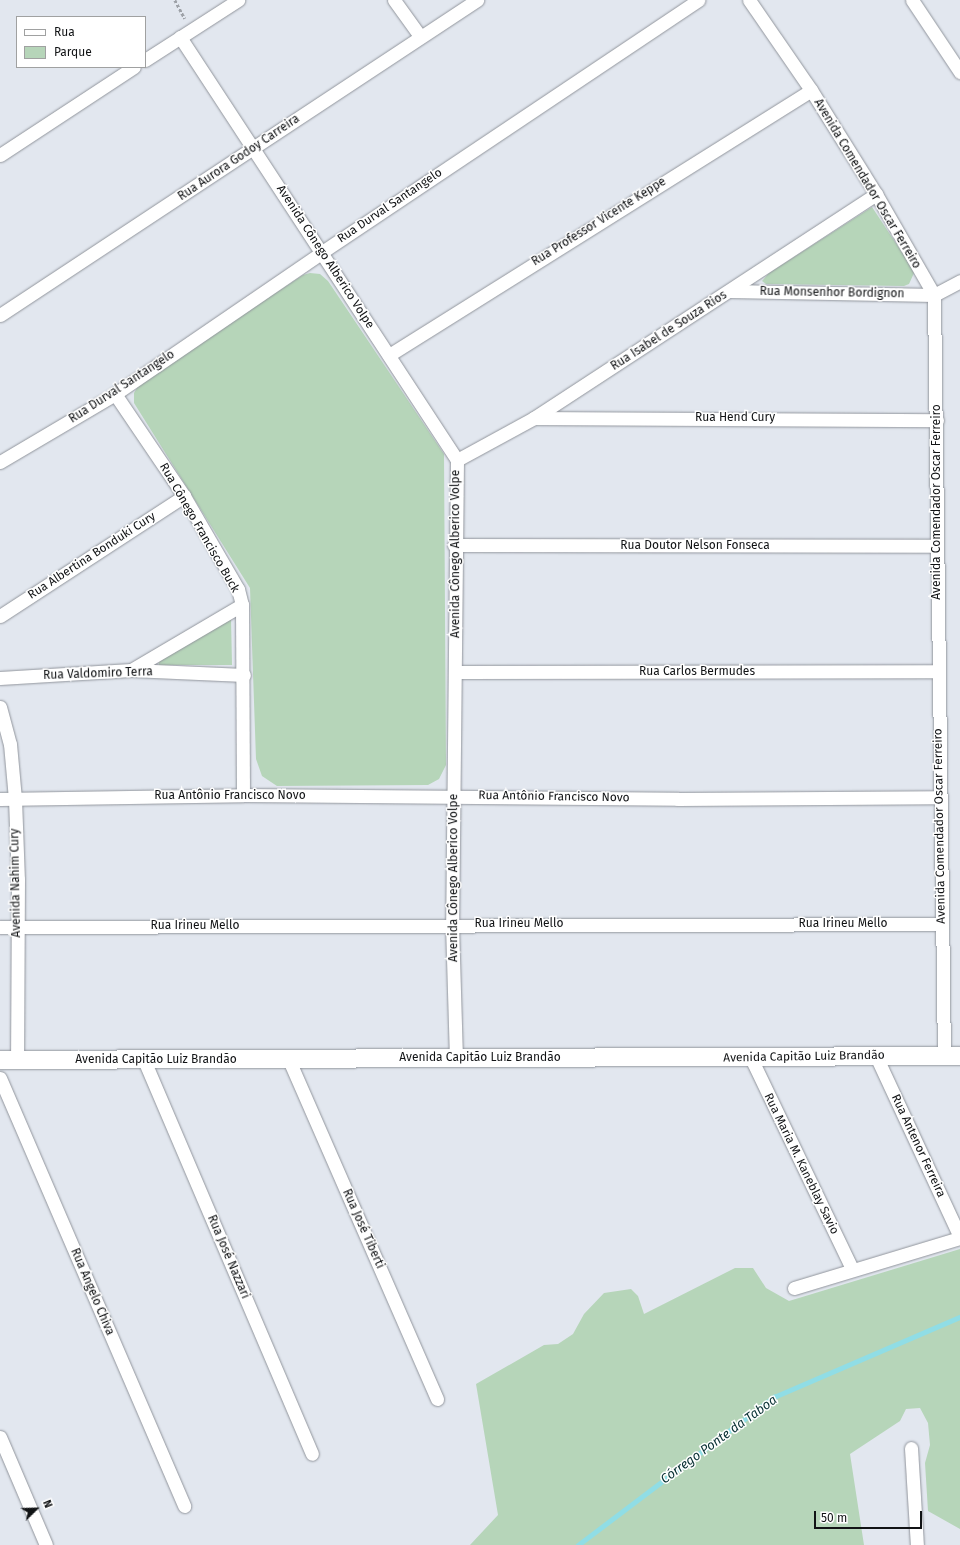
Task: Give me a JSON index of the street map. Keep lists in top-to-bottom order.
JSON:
{
  "streets": {
    "main road": ["Avenida Capitão Luiz Brandão"],
    "street": [
      "Rua Aurora Godoy Carreira",
      "Avenida Comendador Oscar Ferreiro",
      "Rua Durval Santangelo",
      "Rua Professor Vicente Keppe",
      "Avenida Cônego Alberico Volpe",
      "Rua Monsenhor Bordignon",
      "Rua Isabel de Souza Rios",
      "Rua Hend Cury",
      "Rua Cônego Francisco Buck",
      "Rua Doutor Nelson Fonseca",
      "Rua Albertina Bonduki Cury",
      "Rua Carlos Bermudes",
      "Rua Valdomiro Terra",
      "Rua Antônio Francisco Novo",
      "Avenida Nahim Cury",
      "Rua Irineu Mello",
      "Rua Antenor Ferreira",
      "Rua Maria M. Kaneblay Savio",
      "Rua José Tiberti",
      "Rua José Nazzari",
      "Rua Angelo Chiva"
    ]
  },
  "crossings": [
    ["Rua Aurora Godoy Carreira", "Avenida Cônego Alberico Volpe"],
    ["Avenida Comendador Oscar Ferreiro", "Rua Professor Vicente Keppe"],
    ["Avenida Comendador Oscar Ferreiro", "Rua Monsenhor Bordignon"],
    ["Avenida Comendador Oscar Ferreiro", "Rua Isabel de Souza Rios"],
    ["Avenida Comendador Oscar Ferreiro", "Rua Hend Cury"],
    ["Avenida Comendador Oscar Ferreiro", "Rua Doutor Nelson Fonseca"],
    ["Avenida Comendador Oscar Ferreiro", "Rua Carlos Bermudes"],
    ["Avenida Comendador Oscar Ferreiro", "Rua Antônio Francisco Novo"],
    ["Avenida Comendador Oscar Ferreiro", "Rua Irineu Mello"],
    ["Avenida Comendador Oscar Ferreiro", "Avenida Capitão Luiz Brandão"],
    ["Rua Durval Santangelo", "Avenida Cônego Alberico Volpe"],
    ["Rua Durval Santangelo", "Rua Cônego Francisco Buck"],
    ["Rua Professor Vicente Keppe", "Avenida Cônego Alberico Volpe"],
    ["Avenida Cônego Alberico Volpe", "Rua Isabel de Souza Rios"],
    ["Avenida Cônego Alberico Volpe", "Rua Doutor Nelson Fonseca"],
    ["Avenida Cônego Alberico Volpe", "Rua Carlos Bermudes"],
    ["Avenida Cônego Alberico Volpe", "Rua Antônio Francisco Novo"],
    ["Avenida Cônego Alberico Volpe", "Rua Irineu Mello"],
    ["Avenida Cônego Alberico Volpe", "Avenida Capitão Luiz Brandão"],
    ["Rua Monsenhor Bordignon", "Rua Isabel de Souza Rios"],
    ["Rua Isabel de Souza Rios", "Rua Hend Cury"],
    ["Rua Cônego Francisco Buck", "Rua Albertina Bonduki Cury"],
    ["Rua Cônego Francisco Buck", "Rua Valdomiro Terra"],
    ["Rua Cônego Francisco Buck", "Rua Antônio Francisco Novo"],
    ["Rua Antônio Francisco Novo", "Avenida Nahim Cury"],
    ["Avenida Nahim Cury", "Rua Irineu Mello"],
    ["Avenida Nahim Cury", "Avenida Capitão Luiz Brandão"],
    ["Avenida Capitão Luiz Brandão", "Rua Antenor Ferreira"],
    ["Avenida Capitão Luiz Brandão", "Rua Maria M. Kaneblay Savio"],
    ["Avenida Capitão Luiz Brandão", "Rua José Tiberti"],
    ["Avenida Capitão Luiz Brandão", "Rua José Nazzari"]
  ],
  "water": ["Córrego Ponte da Taboa"],
  "legend": ["Rua", "Parque"],
  "scale_bar": "50 m",
  "north": "top right"
}
